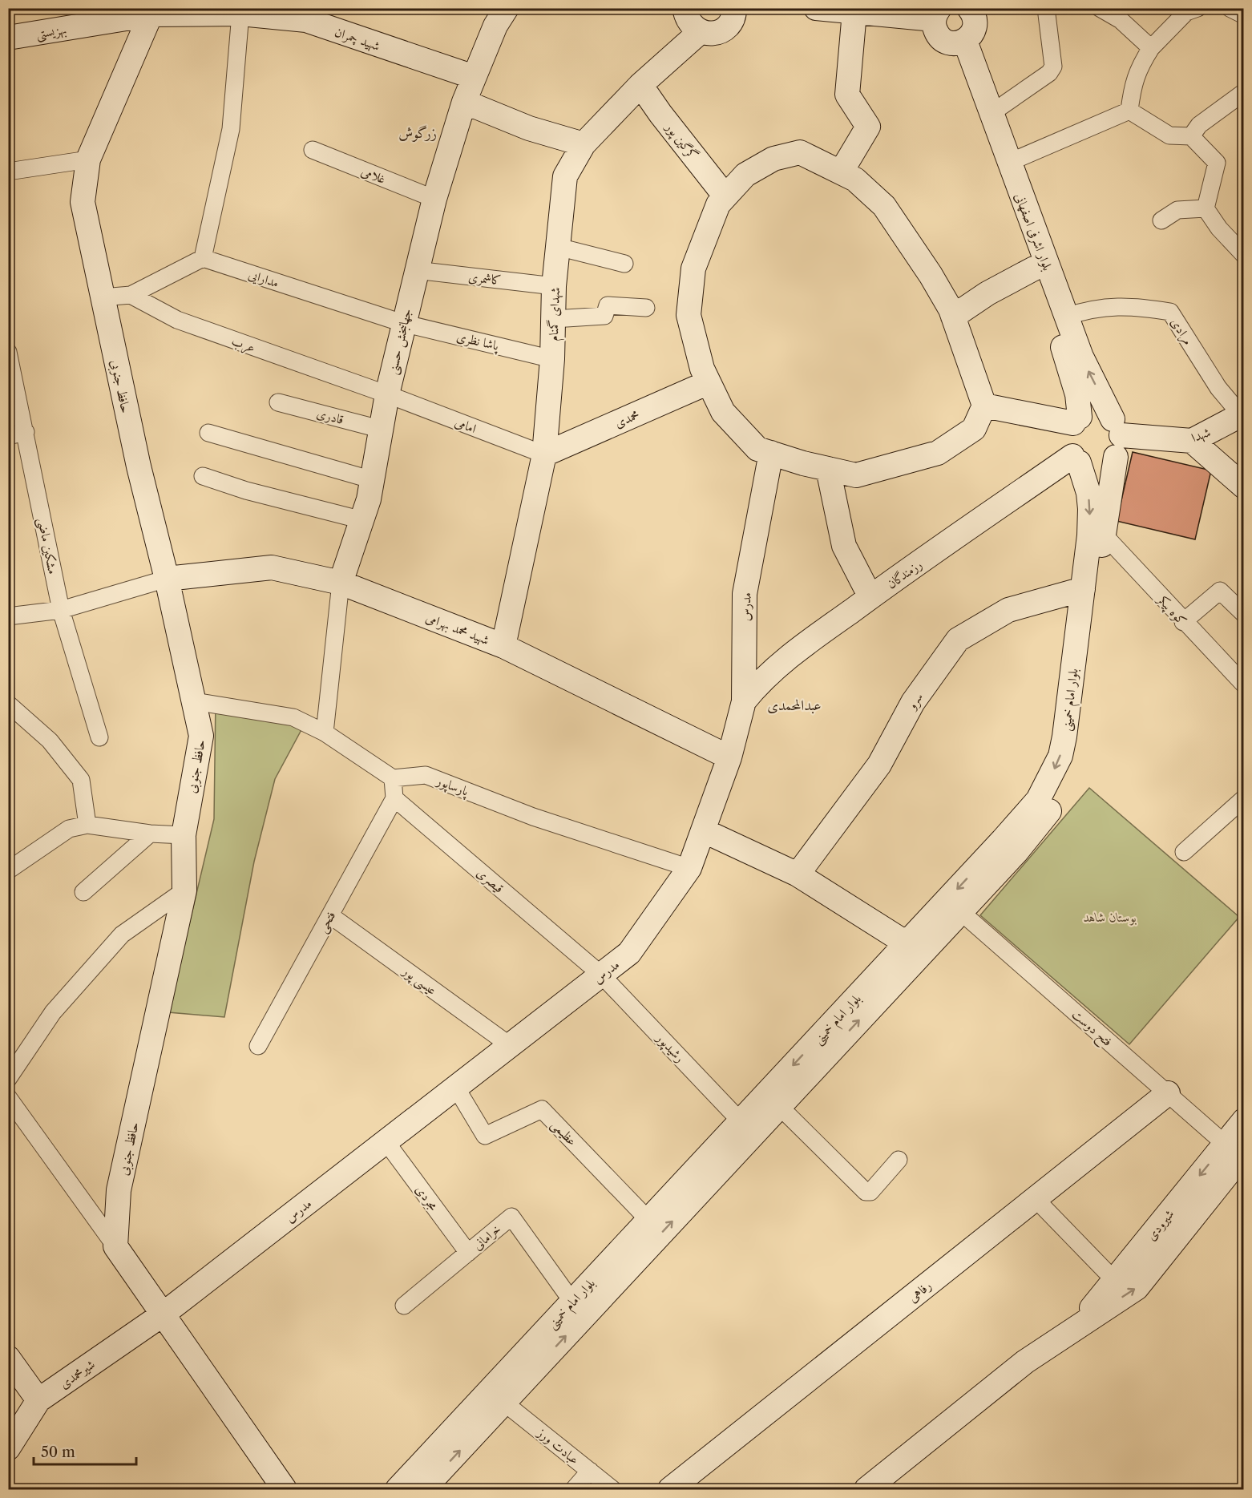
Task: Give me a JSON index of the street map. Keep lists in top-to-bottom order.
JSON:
{
  "streets": {
    "street": [
      "بهزیستی",
      "شهید چمران",
      "گرگین پور",
      "غلامی",
      "بلوار اشرفی اصفهانی",
      "مدارایی",
      "کاشمری",
      "شهدای گمنام",
      "مرادی",
      "پاشا نظری",
      "جهانبخش حسنی",
      "عرب",
      "حافظ جنوبی",
      "قادری",
      "محمدی",
      "امامی",
      "شهدا",
      "مشکین ماضی",
      "رزمندگان",
      "مدرس",
      "کوه پیکر",
      "شهید محمد بهرامی",
      "بلوار امام خمینی",
      "سرو",
      "پارساپور",
      "قیصری",
      "فتحی",
      "عیسی پور",
      "فتح دوست",
      "رشیدپور",
      "عظیمی",
      "مجردی",
      "شیرودی",
      "خرامانی",
      "رفاهی",
      "شیرمحمدی",
      "عبادت ورز"
    ]
  },
  "crossings": [
    ["بهزیستی", "شهید چمران"],
    ["بهزیستی", "حافظ جنوبی"],
    ["شهید چمران", "حافظ جنوبی"],
    ["گرگین پور", "شهدای گمنام"],
    ["غلامی", "جهانبخش حسنی"],
    ["بلوار اشرفی اصفهانی", "مرادی"],
    ["بلوار اشرفی اصفهانی", "شهدا"],
    ["بلوار اشرفی اصفهانی", "رزمندگان"],
    ["بلوار اشرفی اصفهانی", "بلوار امام خمینی"],
    ["مدارایی", "پاشا نظری"],
    ["مدارایی", "جهانبخش حسنی"],
    ["کاشمری", "شهدای گمنام"],
    ["کاشمری", "جهانبخش حسنی"],
    ["شهدای گمنام", "پاشا نظری"],
    ["شهدای گمنام", "محمدی"],
    ["شهدای گمنام", "امامی"],
    ["شهدای گمنام", "شهید محمد بهرامی"],
    ["مرادی", "شهدا"],
    ["پاشا نظری", "جهانبخش حسنی"],
    ["جهانبخش حسنی", "عرب"],
    ["جهانبخش حسنی", "قادری"],
    ["جهانبخش حسنی", "امامی"],
    ["جهانبخش حسنی", "شهید محمد بهرامی"],
    ["عرب", "امامی"],
    ["حافظ جنوبی", "شهید محمد بهرامی"],
    ["محمدی", "امامی"],
    ["شهدا", "رزمندگان"],
    ["شهدا", "بلوار امام خمینی"],
    ["رزمندگان", "مدرس"],
    ["رزمندگان", "بلوار امام خمینی"],
    ["مدرس", "شهید محمد بهرامی"],
    ["مدرس", "پارساپور"],
    ["مدرس", "قیصری"],
    ["مدرس", "عیسی پور"],
    ["مدرس", "رشیدپور"],
    ["مدرس", "عظیمی"],
    ["مدرس", "مجردی"],
    ["مدرس", "شیرمحمدی"],
    ["کوه پیکر", "بلوار امام خمینی"],
    ["بلوار امام خمینی", "سرو"],
    ["بلوار امام خمینی", "فتح دوست"],
    ["بلوار امام خمینی", "رشیدپور"],
    ["بلوار امام خمینی", "عظیمی"],
    ["بلوار امام خمینی", "خرامانی"],
    ["بلوار امام خمینی", "عبادت ورز"],
    ["قیصری", "فتحی"],
    ["قیصری", "رشیدپور"],
    ["فتحی", "عیسی پور"],
    ["فتح دوست", "شیرودی"],
    ["فتح دوست", "رفاهی"],
    ["مجردی", "خرامانی"]
  ],
  "districts": ["زرگوش", "عبدالمحمدی"],
  "parks": ["بوستان شاهد"],
  "scale_bar": "50 m"
}
